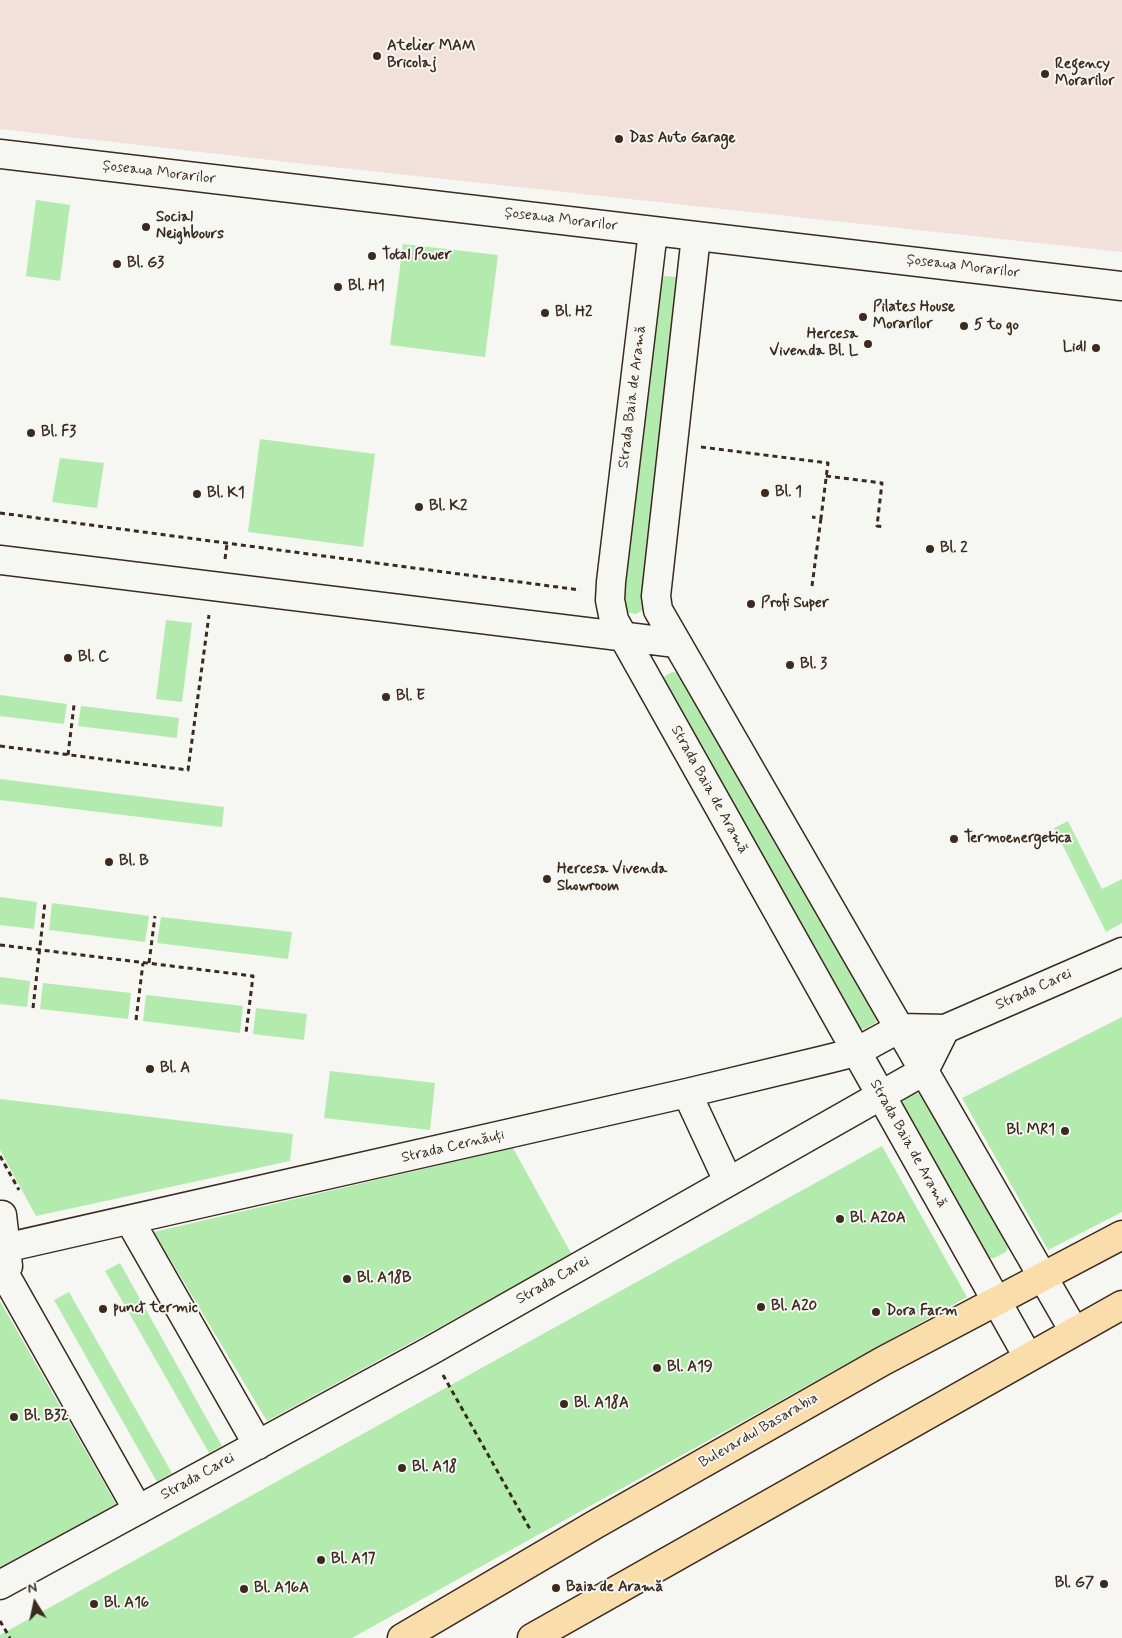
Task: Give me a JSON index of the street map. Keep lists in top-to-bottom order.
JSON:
{
  "streets": {
    "main road": ["Bulevardul Basarabia"],
    "street": [
      "Șoseaua Morarilor",
      "Strada Baia de Aramă",
      "Strada Carei",
      "Strada Cernăuți"
    ]
  },
  "crossings": [
    ["Șoseaua Morarilor", "Strada Baia de Aramă"],
    ["Strada Baia de Aramă", "Strada Carei"],
    ["Strada Baia de Aramă", "Strada Cernăuți"],
    ["Strada Baia de Aramă", "Bulevardul Basarabia"],
    ["Strada Carei", "Strada Cernăuți"]
  ],
  "places": [
    "Atelier MAM Bricolaj",
    "Regency Morarilor",
    "Das Auto Garage",
    "Social Neighbours",
    "Total Power",
    "Bl. G3",
    "Bl. H1",
    "Bl. H2",
    "Pilates House Morarilor",
    "5 to go",
    "Hercesa Vivenda Bl. L",
    "Lidl",
    "Bl. F3",
    "Bl. 1",
    "Bl. K1",
    "Bl. K2",
    "Bl. 2",
    "Profi Super",
    "Bl. C",
    "Bl. 3",
    "Bl. E",
    "Termoenergetica",
    "Bl. B",
    "Hercesa Vivenda Showroom",
    "Bl. A",
    "Bl. MR1",
    "Bl. A20A",
    "Bl. A18B",
    "Bl. A20",
    "punct termic",
    "Dora Farm",
    "Bl. A19",
    "Bl. A18A",
    "Bl. B32",
    "Bl. A18",
    "Bl. A17",
    "Bl. G7",
    "Baia de Aramă",
    "Bl. A16A",
    "Bl. A16"
  ],
  "north": "top"
}
